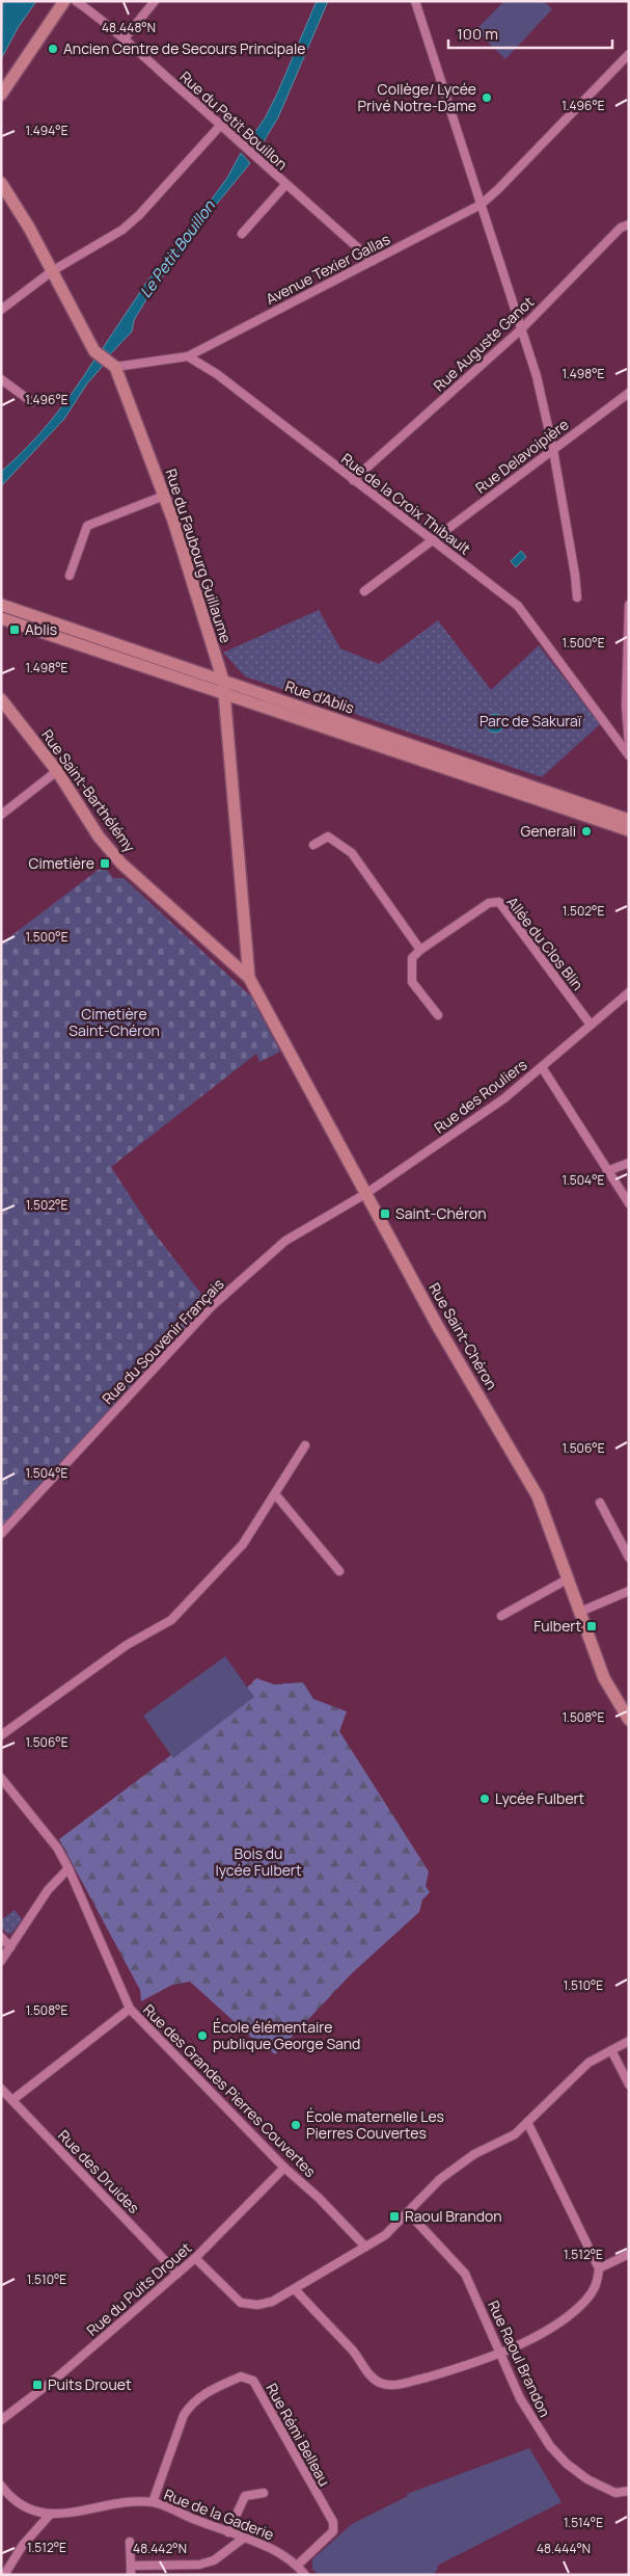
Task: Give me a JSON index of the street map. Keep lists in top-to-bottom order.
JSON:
{
  "streets": {
    "street": [
      "Rue du Petit Bouillon",
      "Avenue Texier Gallas",
      "Rue Auguste Ganot",
      "Rue Delavoipière",
      "Rue de la Croix Thibault",
      "Rue du Faubourg Guillaume",
      "Rue d'Ablis",
      "Rue Saint-Barthélémy",
      "Allée du Clos Blin",
      "Rue des Rouliers",
      "Rue Saint-Chéron",
      "Rue du Souvenir Français",
      "Rue des Grandes Pierres Couvertes",
      "Rue des Druides",
      "Rue du Puits Drouet",
      "Rue Raoul Brandon",
      "Rue Rémi Belleau",
      "Rue de la Gaderie"
    ]
  },
  "crossings": [
    ["Rue du Petit Bouillon", "Avenue Texier Gallas"],
    ["Avenue Texier Gallas", "Rue de la Croix Thibault"],
    ["Rue Auguste Ganot", "Rue de la Croix Thibault"],
    ["Rue Delavoipière", "Rue de la Croix Thibault"],
    ["Rue du Faubourg Guillaume", "Rue d'Ablis"],
    ["Rue du Faubourg Guillaume", "Rue Saint-Barthélémy"],
    ["Rue du Faubourg Guillaume", "Rue Saint-Chéron"],
    ["Rue Saint-Barthélémy", "Rue Saint-Chéron"],
    ["Allée du Clos Blin", "Rue des Rouliers"],
    ["Rue des Rouliers", "Rue Saint-Chéron"],
    ["Rue des Rouliers", "Rue du Souvenir Français"],
    ["Rue Saint-Chéron", "Rue du Souvenir Français"],
    ["Rue des Grandes Pierres Couvertes", "Rue du Puits Drouet"],
    ["Rue des Druides", "Rue du Puits Drouet"],
    ["Rue Rémi Belleau", "Rue de la Gaderie"]
  ],
  "water": ["Le Petit Bouillon"],
  "parks": ["Parc de Sakuraï", "Cimetière Saint-Chéron", "Bois du lycée Fulbert"],
  "places": {
    "other": [
      "Ancien Centre de Secours Principale",
      "Collège/ Lycée Privé Notre-Dame",
      "Generali",
      "Lycée Fulbert",
      "École élémentaire publique George Sand",
      "École maternelle Les Pierres Couvertes"
    ],
    "transit": [
      "Ablis",
      "Cimetière",
      "Saint-Chéron",
      "Fulbert",
      "Raoul Brandon",
      "Puits Drouet"
    ]
  },
  "scale_bar": "100 m",
  "coordinates": [
    "48.448°N",
    "1.496°E",
    "1.494°E",
    "1.498°E",
    "1.500°E",
    "1.502°E",
    "1.504°E",
    "1.506°E",
    "1.508°E",
    "1.510°E",
    "1.512°E",
    "1.514°E",
    "48.442°N",
    "48.444°N"
  ]
}
